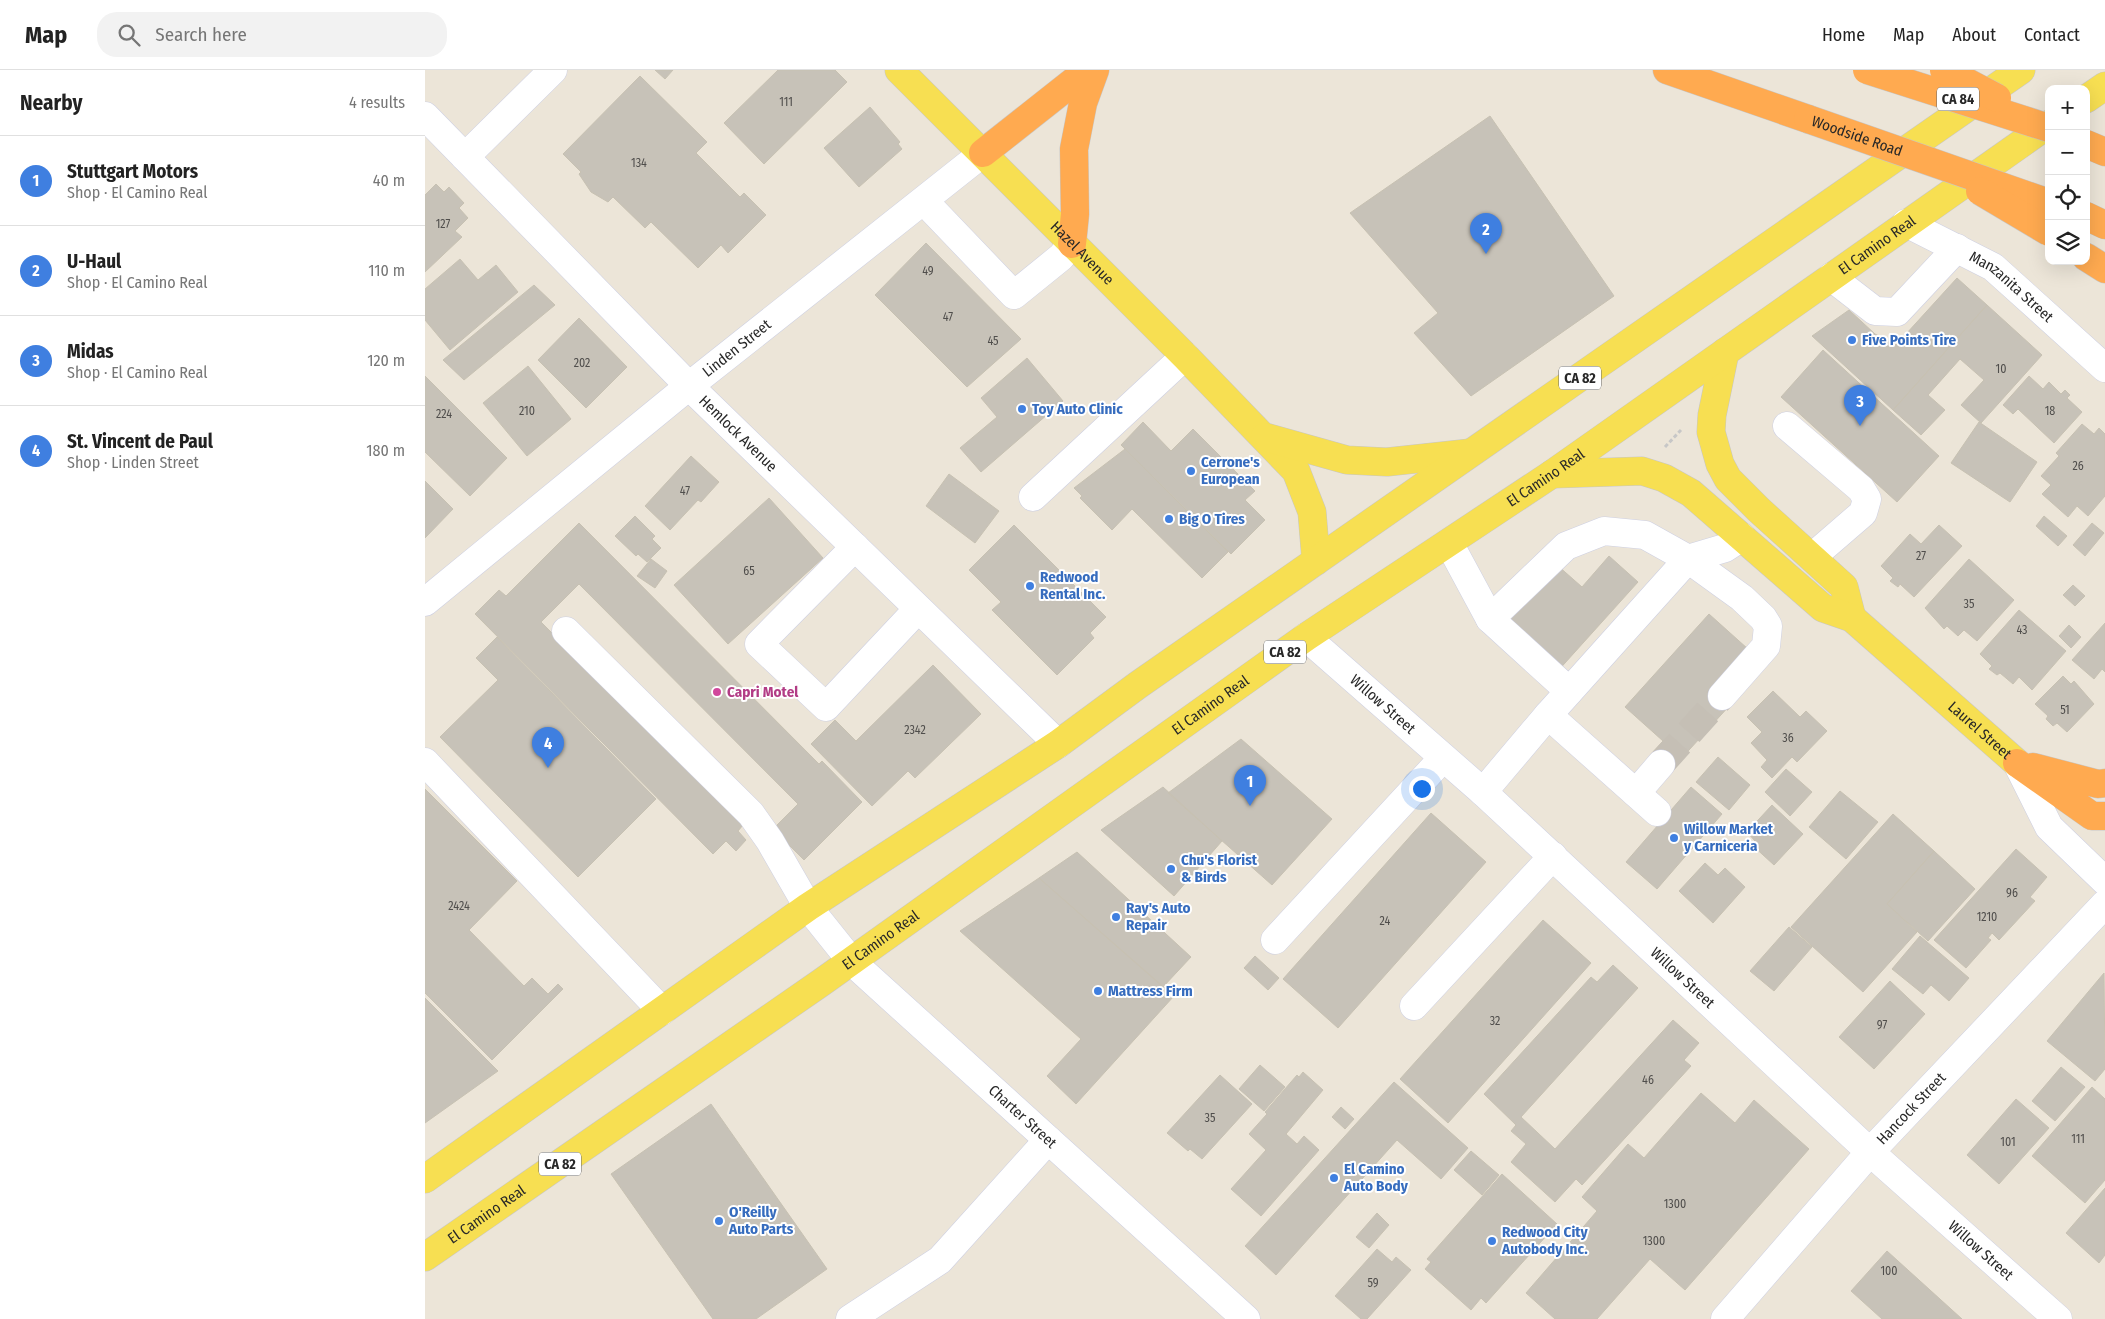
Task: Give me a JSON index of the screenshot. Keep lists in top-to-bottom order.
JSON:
{
  "streets": {
    "highway": ["CA 84", "Woodside Road"],
    "main road": [
      "El Camino Real",
      "Hazel Avenue",
      "CA 82",
      "Laurel Street"
    ],
    "street": [
      "Manzanita Street",
      "Linden Street",
      "Hemlock Avenue",
      "Willow Street",
      "Hancock Street",
      "Charter Street"
    ]
  },
  "crossings": [
    ["El Camino Real", "Manzanita Street"],
    ["El Camino Real", "Willow Street"],
    ["El Camino Real", "Charter Street"],
    ["Hazel Avenue", "Linden Street"],
    ["Hazel Avenue", "CA 82"],
    ["Linden Street", "Hemlock Avenue"],
    ["CA 82", "Hemlock Avenue"],
    ["CA 82", "Charter Street"],
    ["Willow Street", "Hancock Street"]
  ],
  "places": [
    "Five Points Tire",
    "Toy Auto Clinic",
    "Cerrone's European",
    "Big O Tires",
    "Redwood Rental Inc.",
    "Capri Motel",
    "Willow Market y Carniceria",
    "Chu's Florist & Birds",
    "Ray's Auto Repair",
    "Mattress Firm",
    "El Camino Auto Body",
    "O'Reilly Auto Parts",
    "Redwood City Autobody Inc."
  ],
  "house_numbers": [
    "111",
    "134",
    "127",
    "49",
    "47",
    "45",
    "202",
    "10",
    "210",
    "18",
    "224",
    "26",
    "47",
    "27",
    "65",
    "35",
    "43",
    "51",
    "2342",
    "36",
    "96",
    "2424",
    "1210",
    "24",
    "32",
    "97",
    "46",
    "35",
    "111",
    "101",
    "1300",
    "1300",
    "100",
    "59"
  ],
  "page": {
    "header": "Map",
    "search": "Search here",
    "nav": [
      "Home",
      "Map",
      "About",
      "Contact"
    ],
    "heading": ["Nearby", "4 results"],
    "map_buttons": ["+", "−"],
    "list": [
      {
        "mark": "1",
        "name": "Stuttgart Motors",
        "note": "Shop · El Camino Real",
        "value": "40 m"
      },
      {
        "mark": "2",
        "name": "U-Haul",
        "note": "Shop · El Camino Real",
        "value": "110 m"
      },
      {
        "mark": "3",
        "name": "Midas",
        "note": "Shop · El Camino Real",
        "value": "120 m"
      },
      {
        "mark": "4",
        "name": "St. Vincent de Paul",
        "note": "Shop · Linden Street",
        "value": "180 m"
      }
    ],
    "pins": [
      "2",
      "3",
      "4",
      "1"
    ]
  }
}
